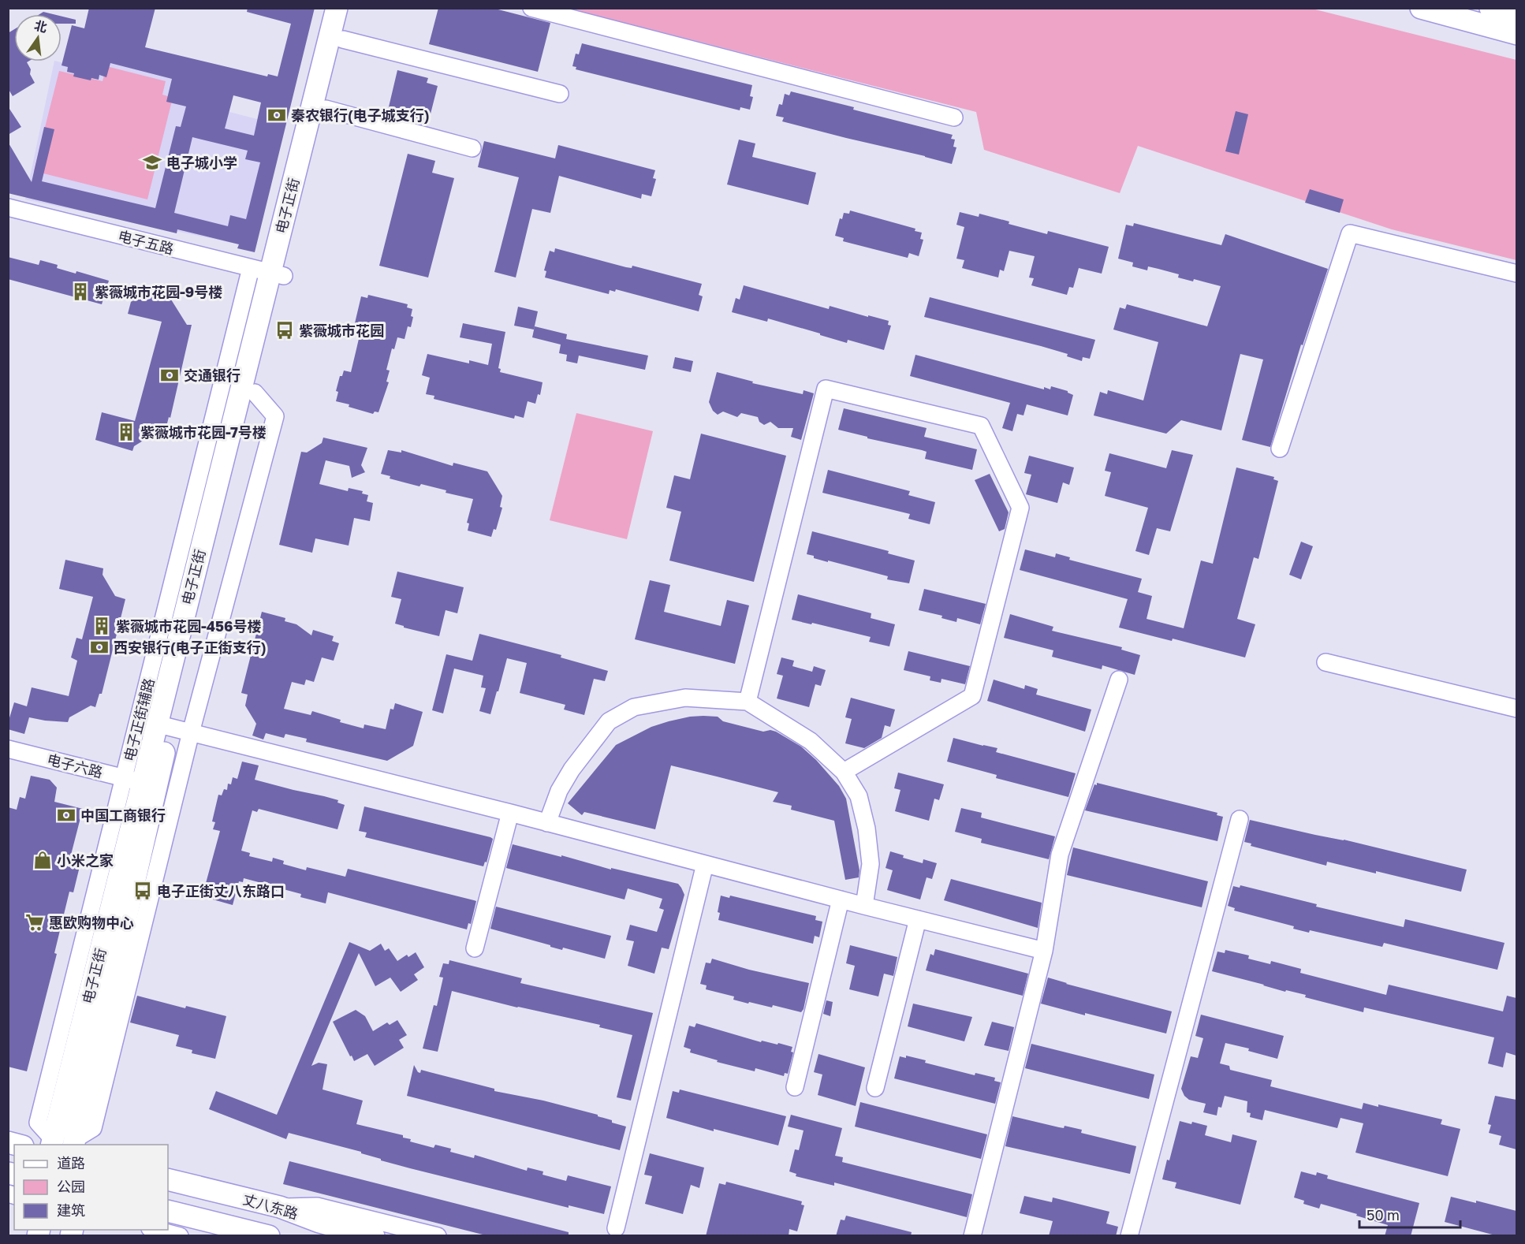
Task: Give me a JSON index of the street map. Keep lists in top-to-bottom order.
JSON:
{
  "streets": {
    "main road": ["电子正街", "丈八东路"],
    "street": ["电子五路", "电子正街辅路", "电子六路"]
  },
  "crossings": [
    ["电子正街", "电子五路"],
    ["电子正街", "电子正街辅路"],
    ["电子正街", "电子六路"],
    ["电子五路", "电子正街辅路"],
    ["电子正街辅路", "电子六路"]
  ],
  "places": {
    "bank": [
      "秦农银行(电子城支行)",
      "交通银行",
      "西安银行(电子正街支行)",
      "中国工商银行"
    ],
    "school or university": ["电子城小学"],
    "building": ["紫薇城市花园-9号楼", "紫薇城市花园-7号楼", "紫薇城市花园-456号楼"],
    "bus stop": ["紫薇城市花园", "电子正街丈八东路口"],
    "shop": ["小米之家"],
    "supermarket": ["惠欧购物中心"]
  },
  "legend": ["道路", "公园", "建筑"],
  "scale_bar": "50 m",
  "north": "top"
}
